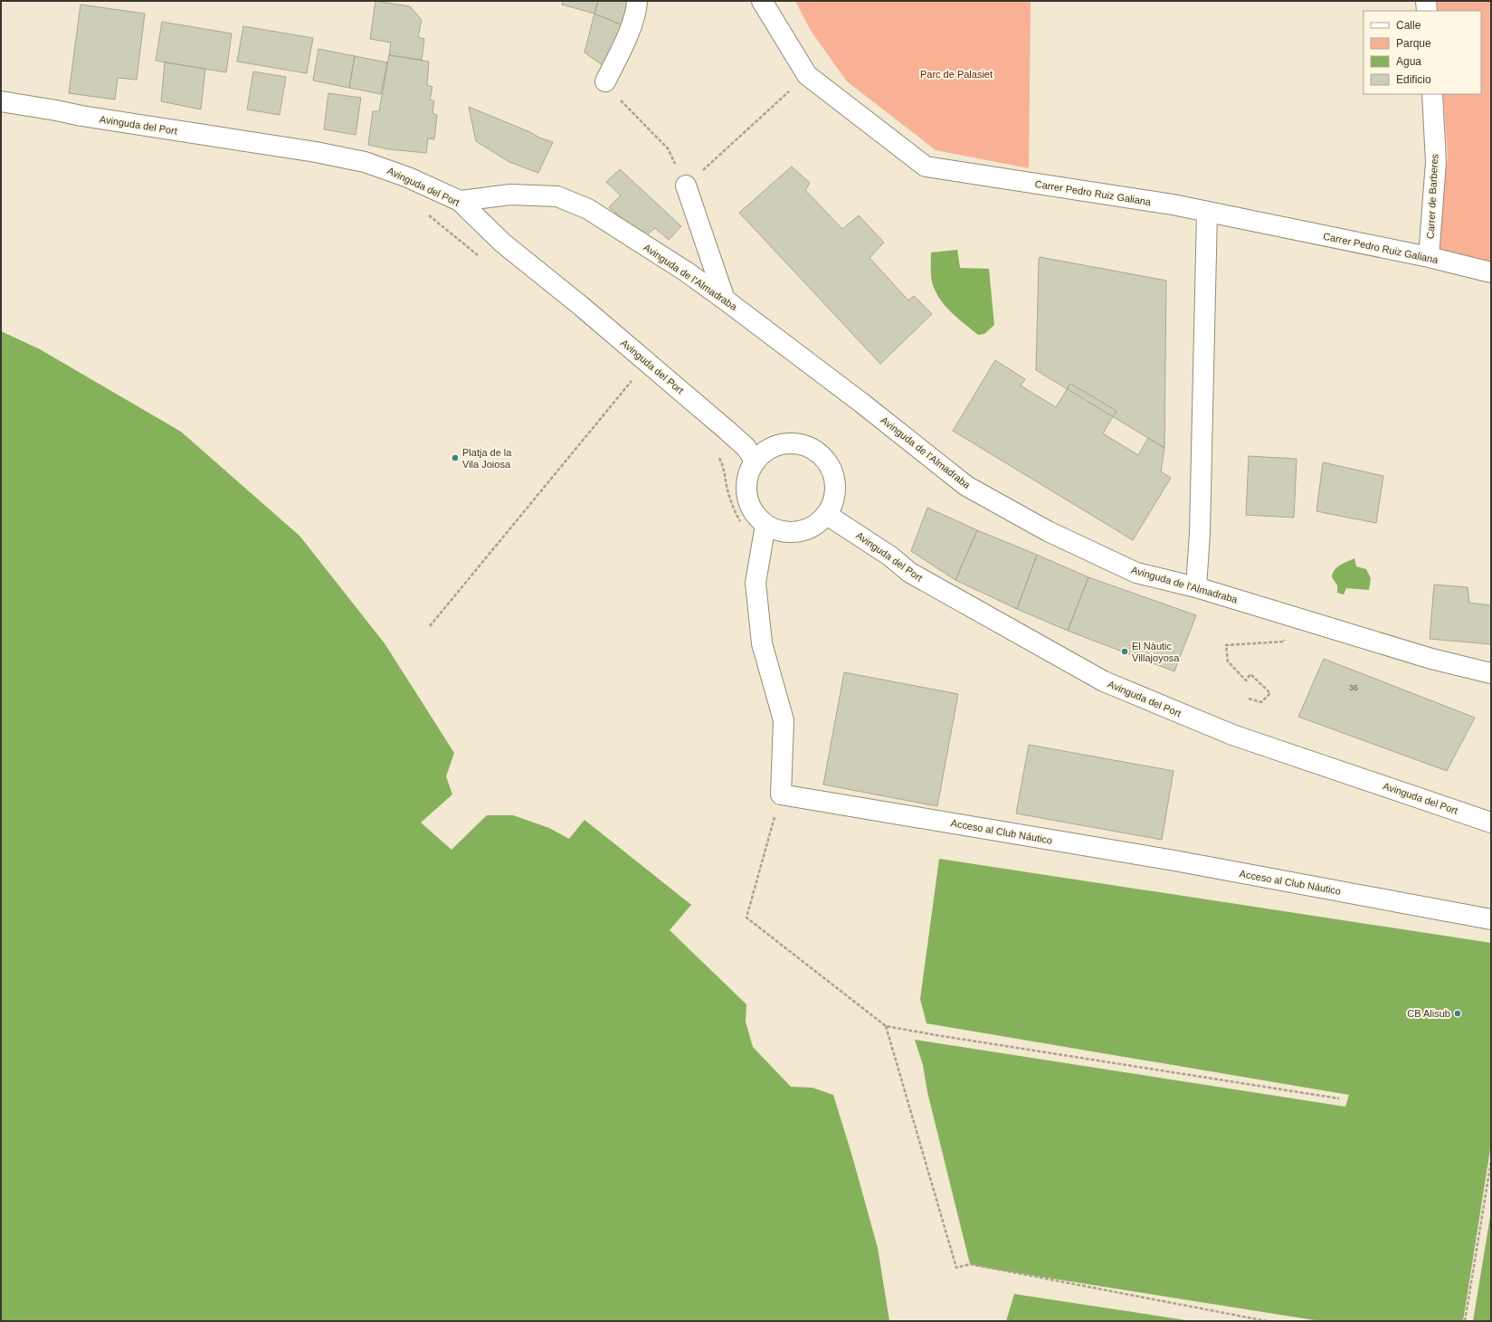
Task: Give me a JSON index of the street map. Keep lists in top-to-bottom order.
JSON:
{
  "streets": {
    "street": [
      "Avinguda del Port",
      "Carrer Pedro Ruiz Galiana",
      "Carrer de Barberes",
      "Avinguda de l'Almadraba",
      "Acceso al Club Náutico"
    ]
  },
  "crossings": [
    ["Avinguda del Port", "Avinguda de l'Almadraba"],
    ["Carrer Pedro Ruiz Galiana", "Carrer de Barberes"]
  ],
  "parks": ["Parc de Palasiet"],
  "places": ["Platja de la Vila Joiosa", "El Nàutic Villajoyosa", "CB Alisub"],
  "house_numbers": ["36"],
  "legend": [
    "Calle",
    "Parque",
    "Agua",
    "Edificio"
  ]
}
